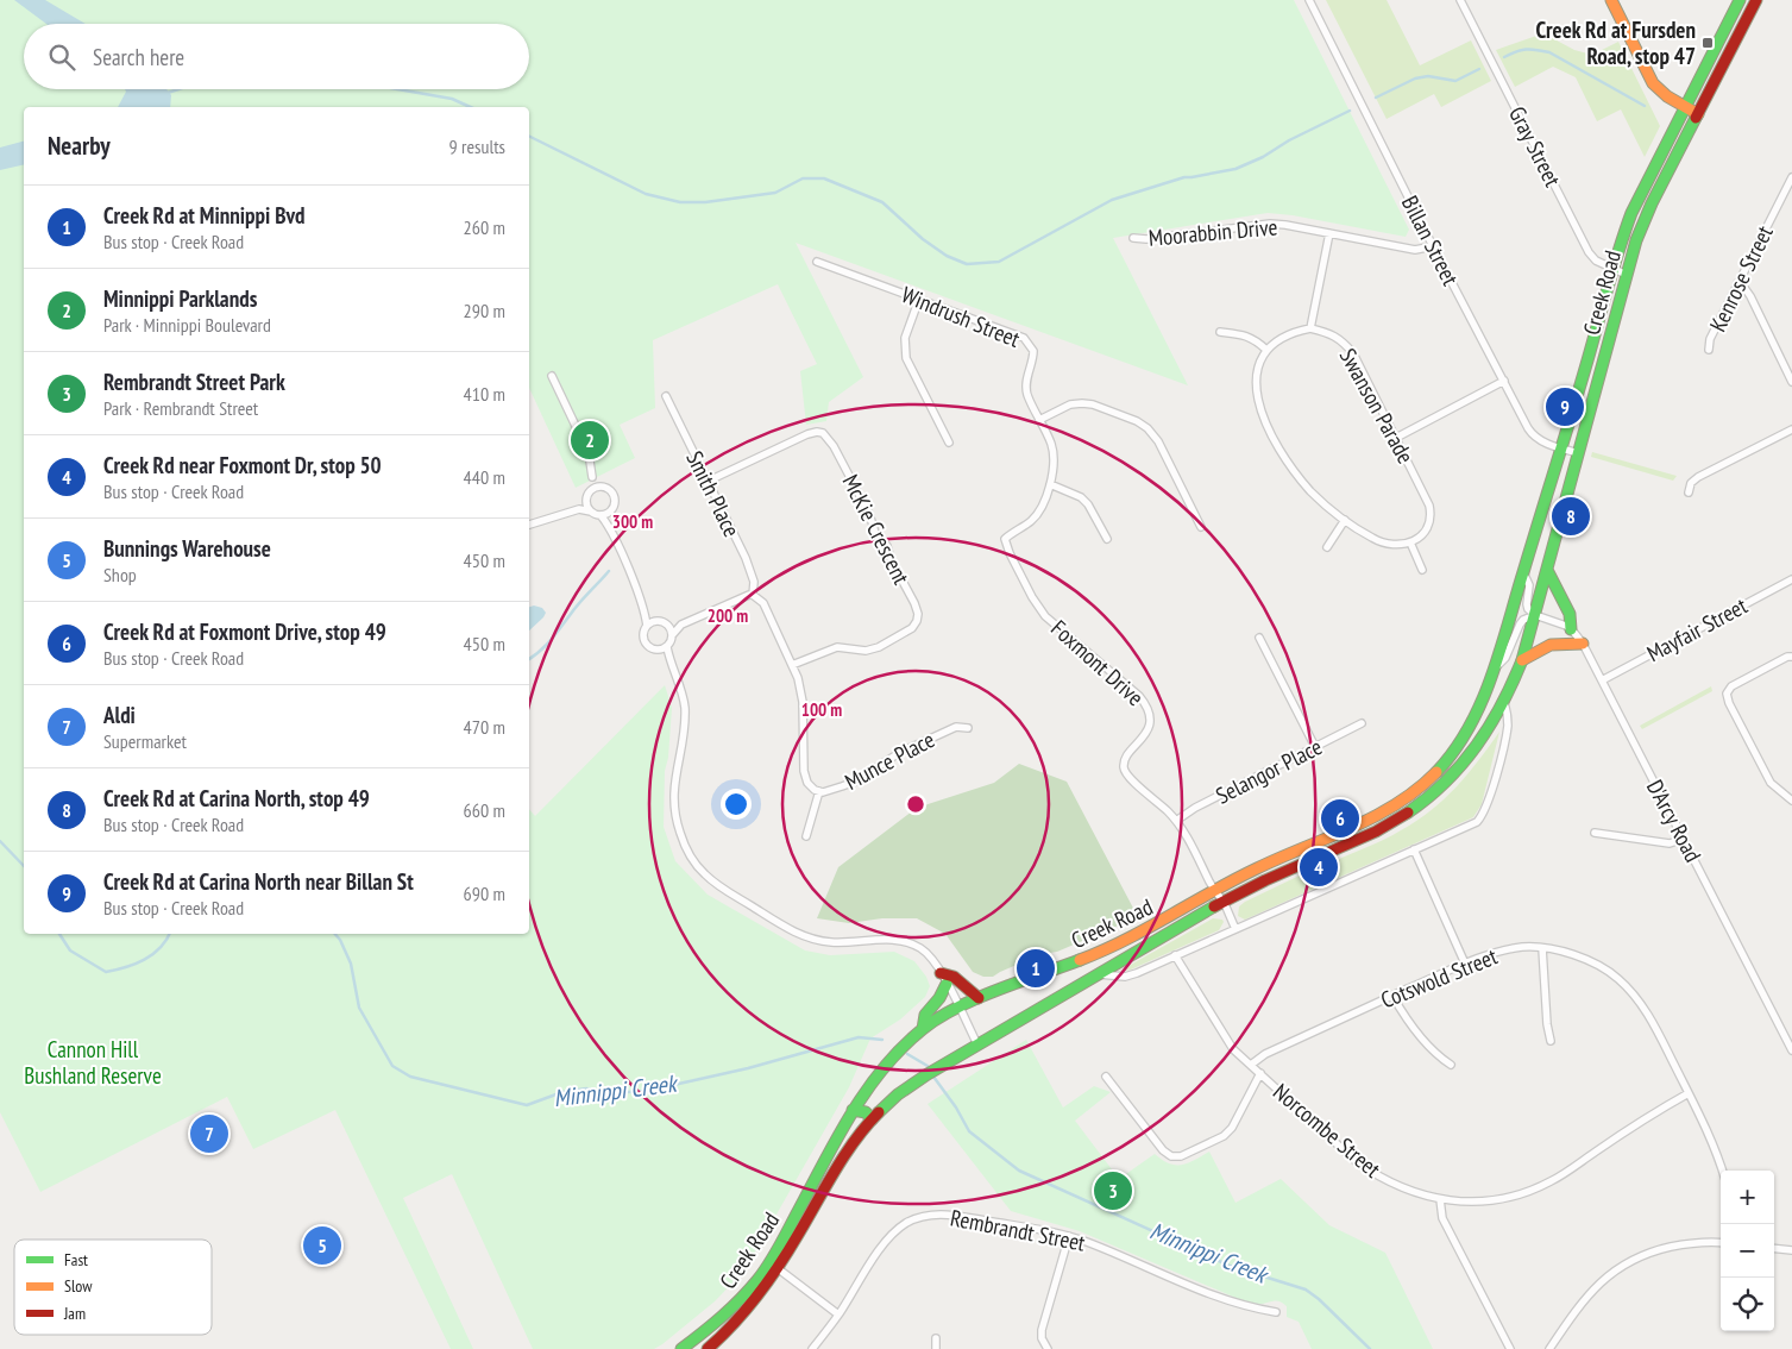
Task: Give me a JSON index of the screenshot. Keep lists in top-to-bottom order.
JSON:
{
  "streets": {
    "main road": ["Creek Road"],
    "street": [
      "Gray Street",
      "Moorabbin Drive",
      "Billan Street",
      "Kenrose Street",
      "Windrush Street",
      "Swanson Parade",
      "Smith Place",
      "McKie Crescent",
      "Mayfair Street",
      "Foxmont Drive",
      "Munce Place",
      "Selangor Place",
      "D'Arcy Road",
      "Cotswold Street",
      "Norcombe Street",
      "Rembrandt Street"
    ]
  },
  "crossings": [
    ["Gray Street", "Creek Road"],
    ["Moorabbin Drive", "Billan Street"],
    ["Billan Street", "Creek Road"],
    ["Creek Road", "Foxmont Drive"],
    ["Creek Road", "D'Arcy Road"],
    ["Creek Road", "Norcombe Street"],
    ["Windrush Street", "Foxmont Drive"],
    ["Smith Place", "McKie Crescent"],
    ["Smith Place", "Munce Place"],
    ["McKie Crescent", "Munce Place"],
    ["Mayfair Street", "D'Arcy Road"],
    ["Foxmont Drive", "Selangor Place"],
    ["Cotswold Street", "Norcombe Street"]
  ],
  "water": ["Minnippi Creek"],
  "parks": ["Cannon Hill Bushland Reserve"],
  "places": {
    "transit": ["Creek Rd at Fursden Road, stop 47"]
  },
  "legend": ["Fast", "Slow", "Jam"],
  "page": {
    "search": "Search here",
    "heading": ["Nearby", "9 results"],
    "list": [
      {
        "mark": "1",
        "name": "Creek Rd at Minnippi Bvd",
        "note": "Bus stop · Creek Road",
        "value": "260 m"
      },
      {
        "mark": "2",
        "name": "Minnippi Parklands",
        "note": "Park · Minnippi Boulevard",
        "value": "290 m"
      },
      {
        "mark": "3",
        "name": "Rembrandt Street Park",
        "note": "Park · Rembrandt Street",
        "value": "410 m"
      },
      {
        "mark": "4",
        "name": "Creek Rd near Foxmont Dr, stop 50",
        "note": "Bus stop · Creek Road",
        "value": "440 m"
      },
      {
        "mark": "5",
        "name": "Bunnings Warehouse",
        "note": "Shop",
        "value": "450 m"
      },
      {
        "mark": "6",
        "name": "Creek Rd at Foxmont Drive, stop 49",
        "note": "Bus stop · Creek Road",
        "value": "450 m"
      },
      {
        "mark": "7",
        "name": "Aldi",
        "note": "Supermarket",
        "value": "470 m"
      },
      {
        "mark": "8",
        "name": "Creek Rd at Carina North, stop 49",
        "note": "Bus stop · Creek Road",
        "value": "660 m"
      },
      {
        "mark": "9",
        "name": "Creek Rd at Carina North near Billan St",
        "note": "Bus stop · Creek Road",
        "value": "690 m"
      }
    ],
    "pins": [
      "9",
      "2",
      "8",
      "6",
      "4",
      "1",
      "7",
      "3",
      "5"
    ],
    "map_buttons": ["+", "−"]
  },
  "rings": ["300 m", "200 m", "100 m"]
}
